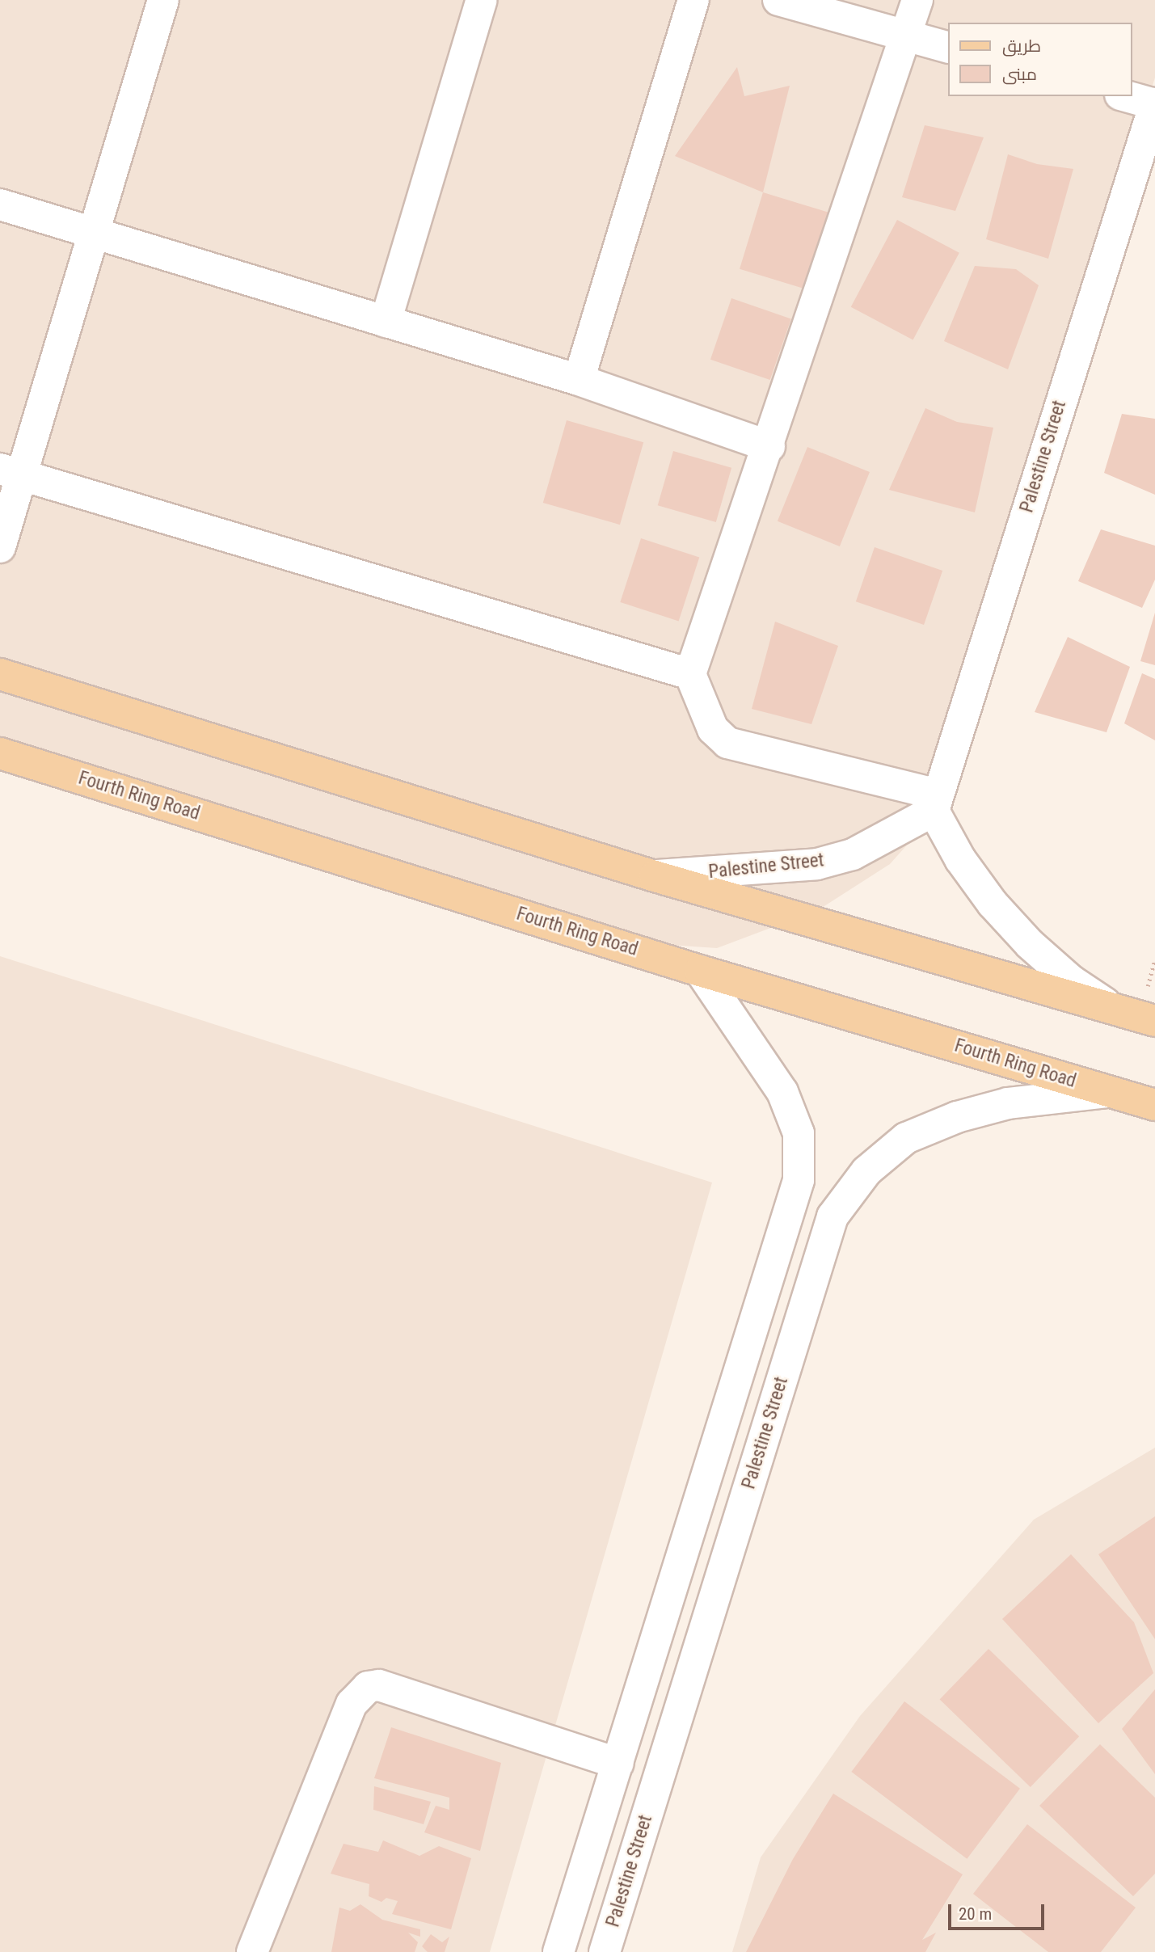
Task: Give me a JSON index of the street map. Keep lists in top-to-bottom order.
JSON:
{
  "streets": {
    "main road": ["Fourth Ring Road"],
    "street": ["Palestine Street"]
  },
  "crossings": [
    ["Palestine Street", "Fourth Ring Road"]
  ],
  "legend": ["طريق", "مبنى"],
  "scale_bar": "20 m"
}
